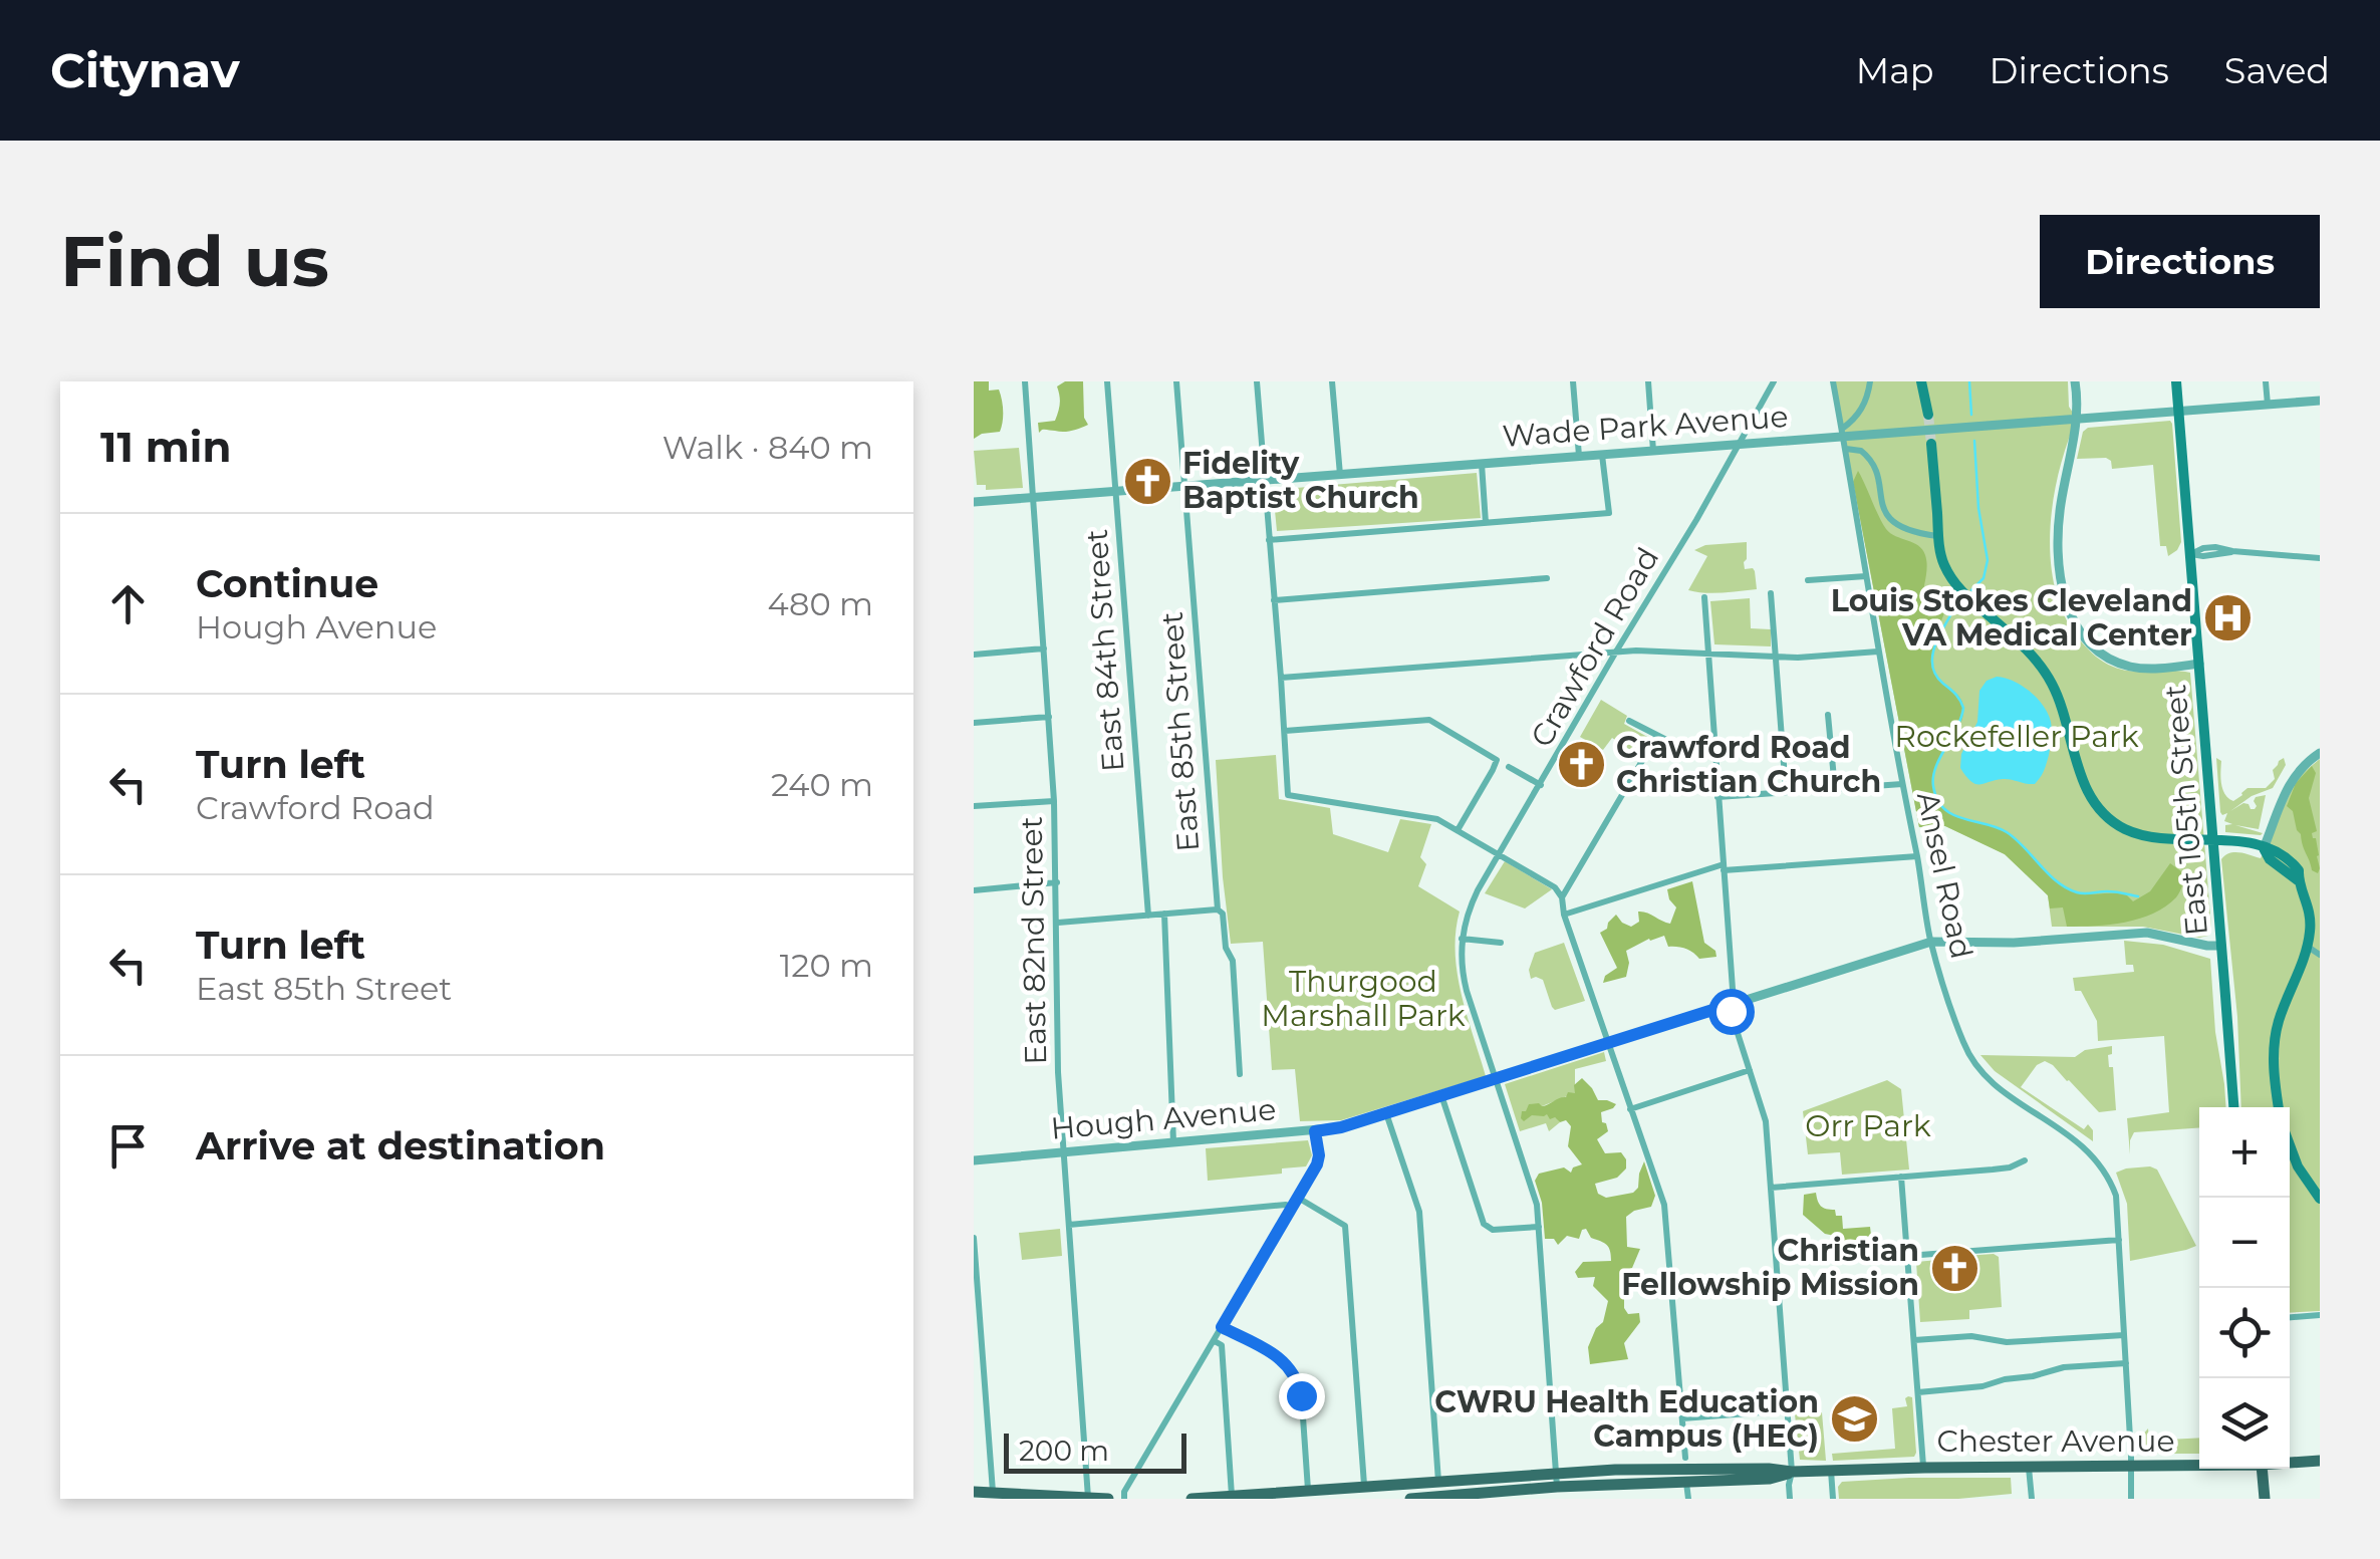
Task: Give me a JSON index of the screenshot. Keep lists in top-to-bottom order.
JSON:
{
  "streets": {
    "main road": ["East 105th Street", "Chester Avenue"],
    "street": [
      "Wade Park Avenue",
      "Crawford Road",
      "East 84th Street",
      "East 85th Street",
      "Ansel Road",
      "East 82nd Street",
      "Hough Avenue"
    ]
  },
  "crossings": [
    ["Wade Park Avenue", "Crawford Road"],
    ["Wade Park Avenue", "East 84th Street"],
    ["Wade Park Avenue", "East 85th Street"],
    ["Wade Park Avenue", "East 105th Street"],
    ["Wade Park Avenue", "Ansel Road"],
    ["Wade Park Avenue", "East 82nd Street"],
    ["East 105th Street", "Hough Avenue"],
    ["Ansel Road", "Hough Avenue"],
    ["Ansel Road", "Chester Avenue"],
    ["East 82nd Street", "Hough Avenue"]
  ],
  "parks": ["Rockefeller Park", "Thurgood Marshall Park", "Orr Park"],
  "places": {
    "church": ["Fidelity Baptist Church", "Crawford Road Christian Church", "Christian Fellowship Mission"],
    "hospital": ["Louis Stokes Cleveland VA Medical Center"],
    "school or university": ["CWRU Health Education Campus (HEC)"]
  },
  "scale_bar": "200 m",
  "page": {
    "header": "Citynav",
    "nav": ["Map", "Directions", "Saved"],
    "buttons": "Directions",
    "title": "Find us",
    "heading": ["11 min", "Walk · 840 m"],
    "list": [
      ["Continue", "Hough Avenue", "480 m"],
      ["Turn left", "Crawford Road", "240 m"],
      ["Turn left", "East 85th Street", "120 m"],
      "Arrive at destination"
    ],
    "map_buttons": ["+", "−"],
    "scale": "200 m"
  }
}
